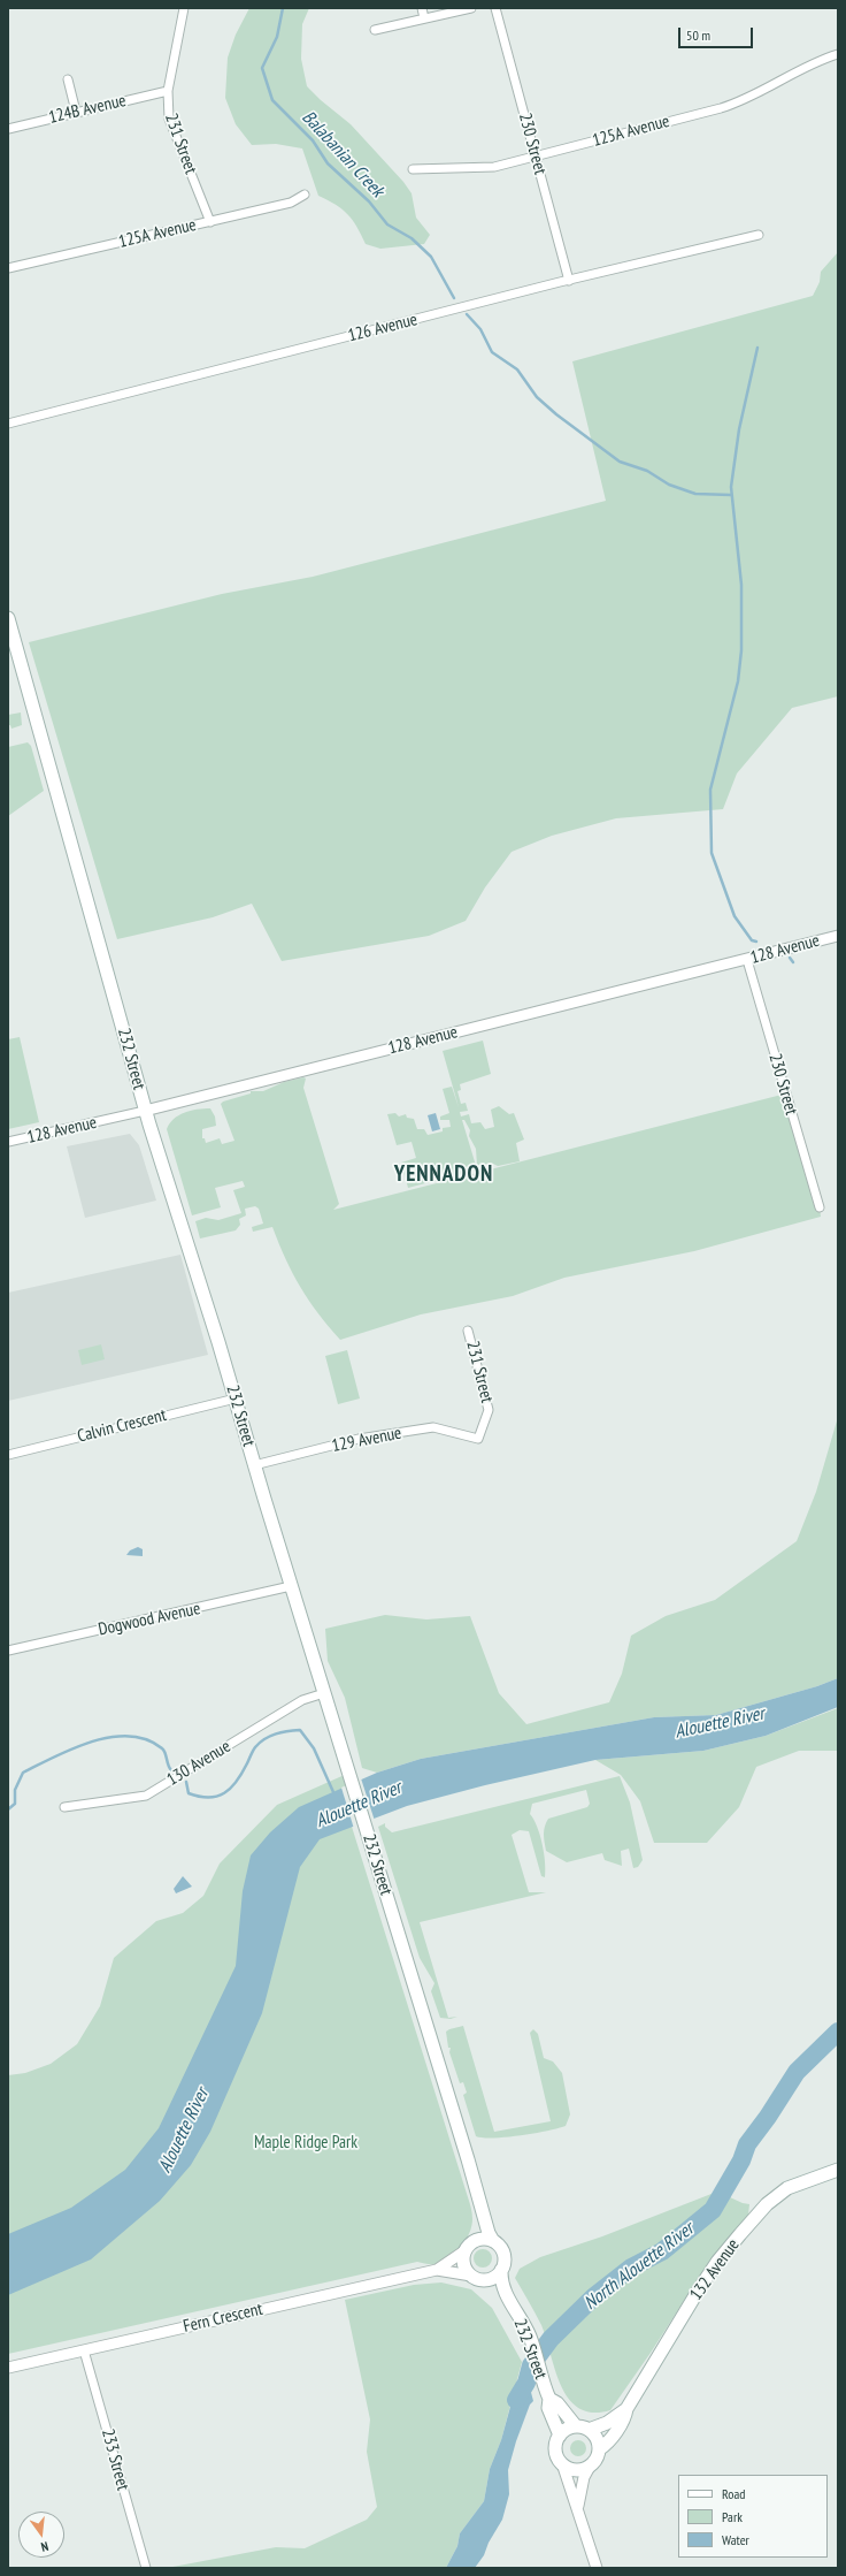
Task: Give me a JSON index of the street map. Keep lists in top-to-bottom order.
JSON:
{
  "streets": {
    "main road": ["232 Street", "132 Avenue"],
    "street": [
      "124B Avenue",
      "125A Avenue",
      "231 Street",
      "230 Street",
      "126 Avenue",
      "128 Avenue",
      "Calvin Crescent",
      "129 Avenue",
      "Dogwood Avenue",
      "130 Avenue",
      "Fern Crescent",
      "233 Street"
    ]
  },
  "crossings": [
    ["124B Avenue", "231 Street"],
    ["125A Avenue", "231 Street"],
    ["125A Avenue", "230 Street"],
    ["231 Street", "129 Avenue"],
    ["230 Street", "126 Avenue"],
    ["230 Street", "128 Avenue"],
    ["128 Avenue", "232 Street"],
    ["232 Street", "Calvin Crescent"],
    ["232 Street", "129 Avenue"],
    ["232 Street", "Dogwood Avenue"],
    ["232 Street", "130 Avenue"],
    ["232 Street", "132 Avenue"],
    ["232 Street", "Fern Crescent"],
    ["Fern Crescent", "233 Street"]
  ],
  "districts": ["YENNADON"],
  "water": ["Balabanian Creek", "Alouette River", "North Alouette River"],
  "parks": ["Maple Ridge Park"],
  "legend": ["Road", "Park", "Water"],
  "scale_bar": "50 m",
  "north": "bottom"
}
